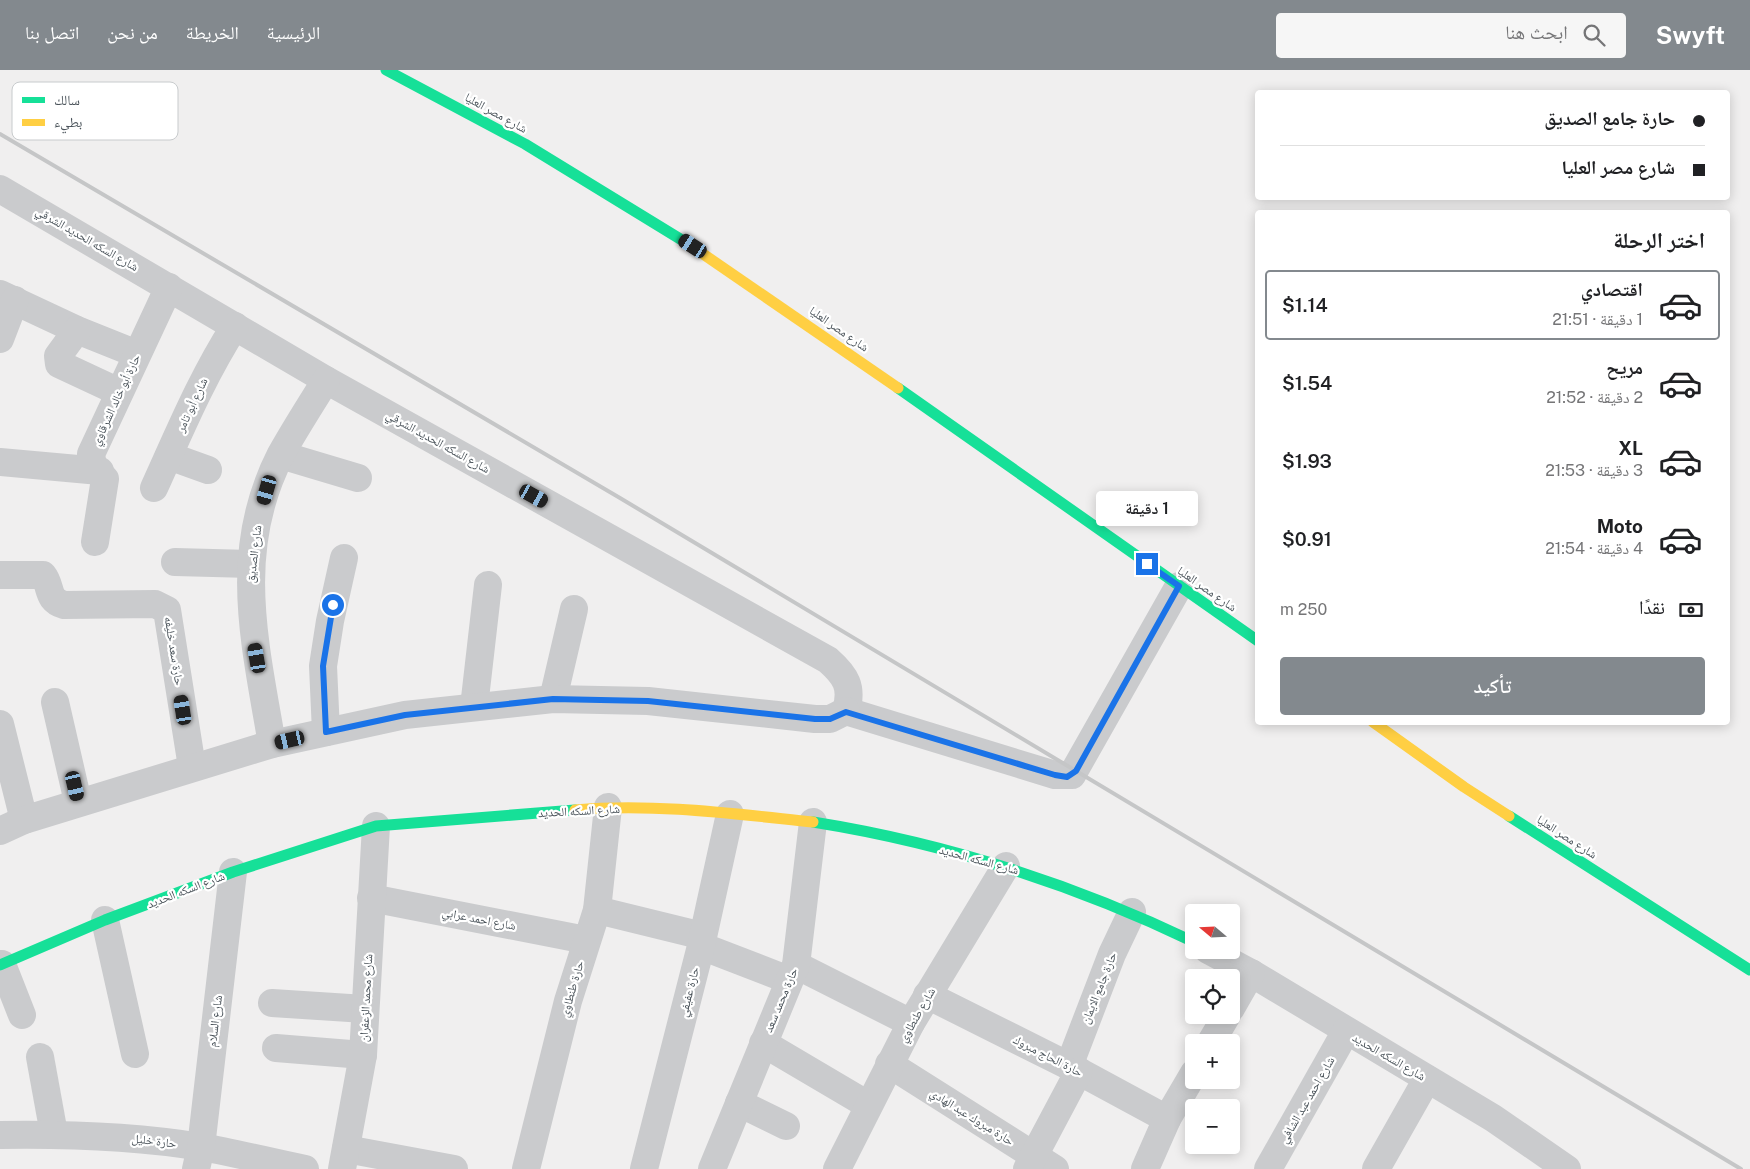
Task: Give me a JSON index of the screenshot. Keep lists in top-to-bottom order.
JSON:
{
  "streets": {
    "street": [
      "شارع مصر العليا",
      "شارع السكه الحديد الشرقي",
      "حارة أبو خالد الشرقاوي",
      "شارع أبو تامر",
      "شارع الصديق",
      "حارة سعد خليفه",
      "شارع السكه الحديد",
      "شارع احمد عرابي",
      "حارة جامع الايمان",
      "حارة طنطاوي",
      "حارة عفيفي",
      "شارع محمد الزعفران",
      "حارة محمد سعد",
      "شارع طنطاوي",
      "شارع السلام",
      "حارة الحاج مبروك",
      "شارع احمد عبد الشافي",
      "حارة مبروك عبد الهادي",
      "حارة خليل"
    ]
  },
  "crossings": [
    ["شارع السكه الحديد الشرقي", "حارة أبو خالد الشرقاوي"],
    ["شارع السكه الحديد الشرقي", "شارع أبو تامر"],
    ["شارع السكه الحديد الشرقي", "شارع الصديق"],
    ["شارع السكه الحديد", "حارة جامع الايمان"],
    ["شارع السكه الحديد", "حارة طنطاوي"],
    ["شارع السكه الحديد", "حارة عفيفي"],
    ["شارع السكه الحديد", "شارع محمد الزعفران"],
    ["شارع السكه الحديد", "حارة محمد سعد"],
    ["شارع السكه الحديد", "شارع طنطاوي"],
    ["شارع السكه الحديد", "شارع السلام"],
    ["شارع السكه الحديد", "شارع احمد عبد الشافي"],
    ["شارع احمد عرابي", "حارة طنطاوي"],
    ["شارع احمد عرابي", "شارع محمد الزعفران"],
    ["حارة جامع الايمان", "حارة الحاج مبروك"],
    ["حارة جامع الايمان", "حارة مبروك عبد الهادي"],
    ["شارع طنطاوي", "حارة الحاج مبروك"],
    ["شارع طنطاوي", "حارة مبروك عبد الهادي"],
    ["شارع السلام", "حارة خليل"]
  ],
  "legend": ["سالك", "بطيء"],
  "north": "left",
  "page": {
    "header": "Swyft",
    "search": "ابحث هنا",
    "nav": [
      "الرئيسية",
      "الخريطة",
      "من نحن",
      "اتصل بنا"
    ],
    "banner": ["حارة جامع الصديق", "شارع مصر العليا"],
    "heading": "اختر الرحلة",
    "list": [
      {
        "name": "اقتصادي",
        "note": "1 دقيقة · 21:51",
        "value": "$1.14"
      },
      {
        "name": "مريح",
        "note": "2 دقيقة · 21:52",
        "value": "$1.54"
      },
      {
        "name": "XL",
        "note": "3 دقيقة · 21:53",
        "value": "$1.93"
      },
      {
        "name": "Moto",
        "note": "4 دقيقة · 21:54",
        "value": "$0.91"
      }
    ],
    "bubble": "1 دقيقة",
    "pay": ["نقدًا", "250 m"],
    "buttons": "تأكيد",
    "map_buttons": ["+", "−"]
  }
}
